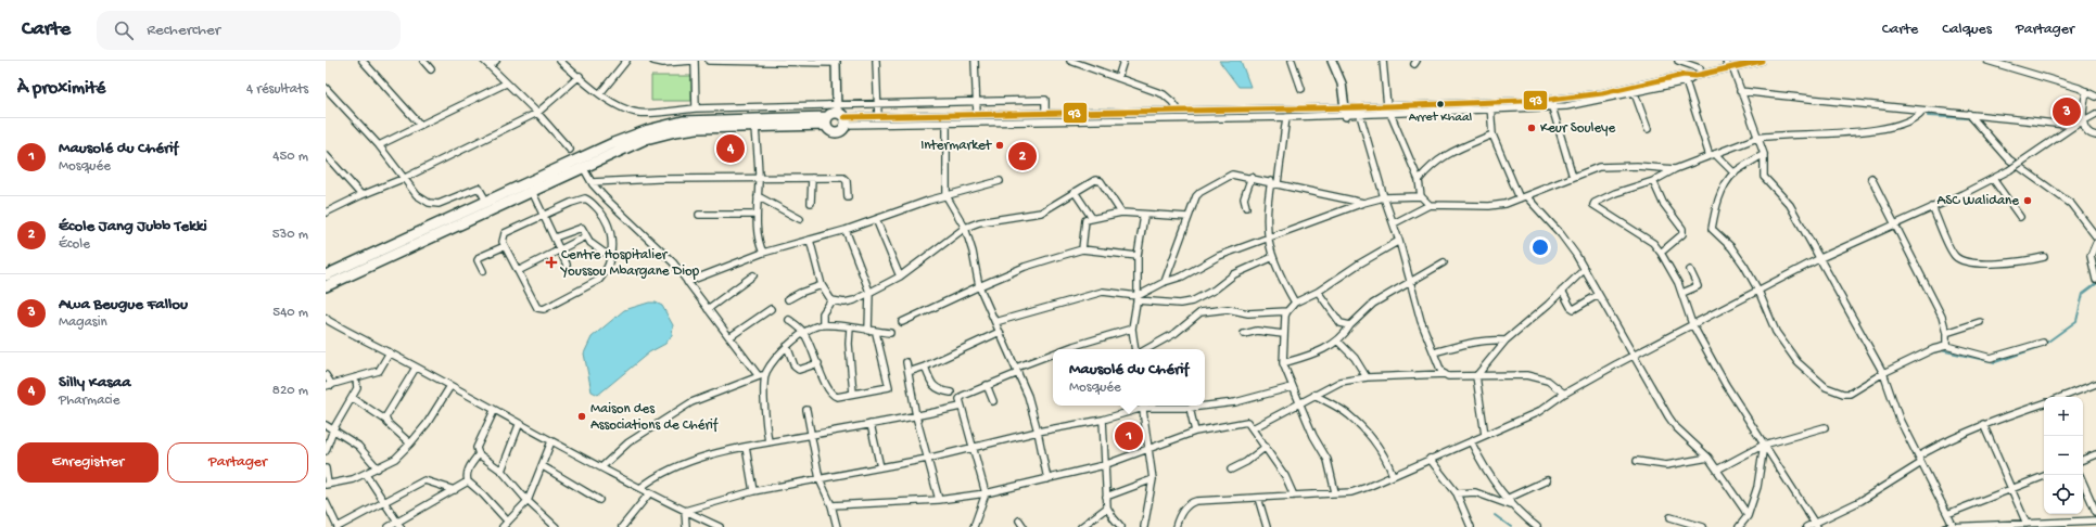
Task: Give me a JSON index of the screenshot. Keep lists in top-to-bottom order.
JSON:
{
  "places": {
    "other": [
      "Arret Khaal",
      "Keur Souleye",
      "Intermarket",
      "ASC Walidane",
      "Maison des Associations de Chérif"
    ],
    "health": ["Centre Hospitalier Youssou Mbargane Diop"]
  },
  "lines": ["transit line 93"],
  "page": {
    "header": "Carte",
    "search": "Rechercher",
    "nav": ["Carte", "Calques", "Partager"],
    "heading": ["À proximité", "4 résultats"],
    "pins": [
      "3",
      "4",
      "2",
      "1"
    ],
    "list": [
      {
        "mark": "1",
        "name": "Mausolé du Chérif",
        "note": "Mosquée",
        "value": "450 m"
      },
      {
        "mark": "2",
        "name": "École Jang Jubb Tekki",
        "note": "École",
        "value": "530 m"
      },
      {
        "mark": "3",
        "name": "Awa Beugue Fallou",
        "note": "Magasin",
        "value": "540 m"
      },
      {
        "mark": "4",
        "name": "Silly Kasaa",
        "note": "Pharmacie",
        "value": "820 m"
      }
    ],
    "popup": ["Mausolé du Chérif", "Mosquée"],
    "map_buttons": ["+", "−"],
    "buttons": ["Enregistrer", "Partager"]
  }
}
